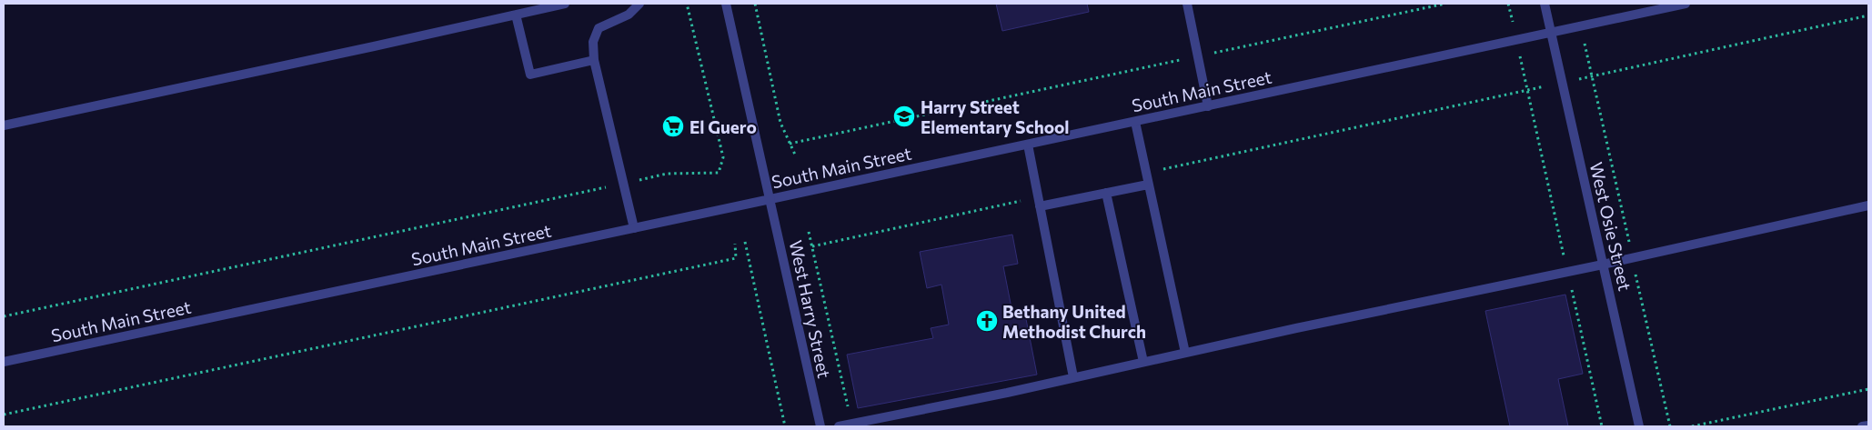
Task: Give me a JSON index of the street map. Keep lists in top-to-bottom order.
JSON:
{
  "streets": {
    "street": ["South Main Street", "West Osie Street", "West Harry Street"]
  },
  "crossings": [
    ["South Main Street", "West Osie Street"],
    ["South Main Street", "West Harry Street"]
  ],
  "places": {
    "school or university": ["Harry Street Elementary School"],
    "supermarket": ["El Guero"],
    "church": ["Bethany United Methodist Church"]
  }
}
